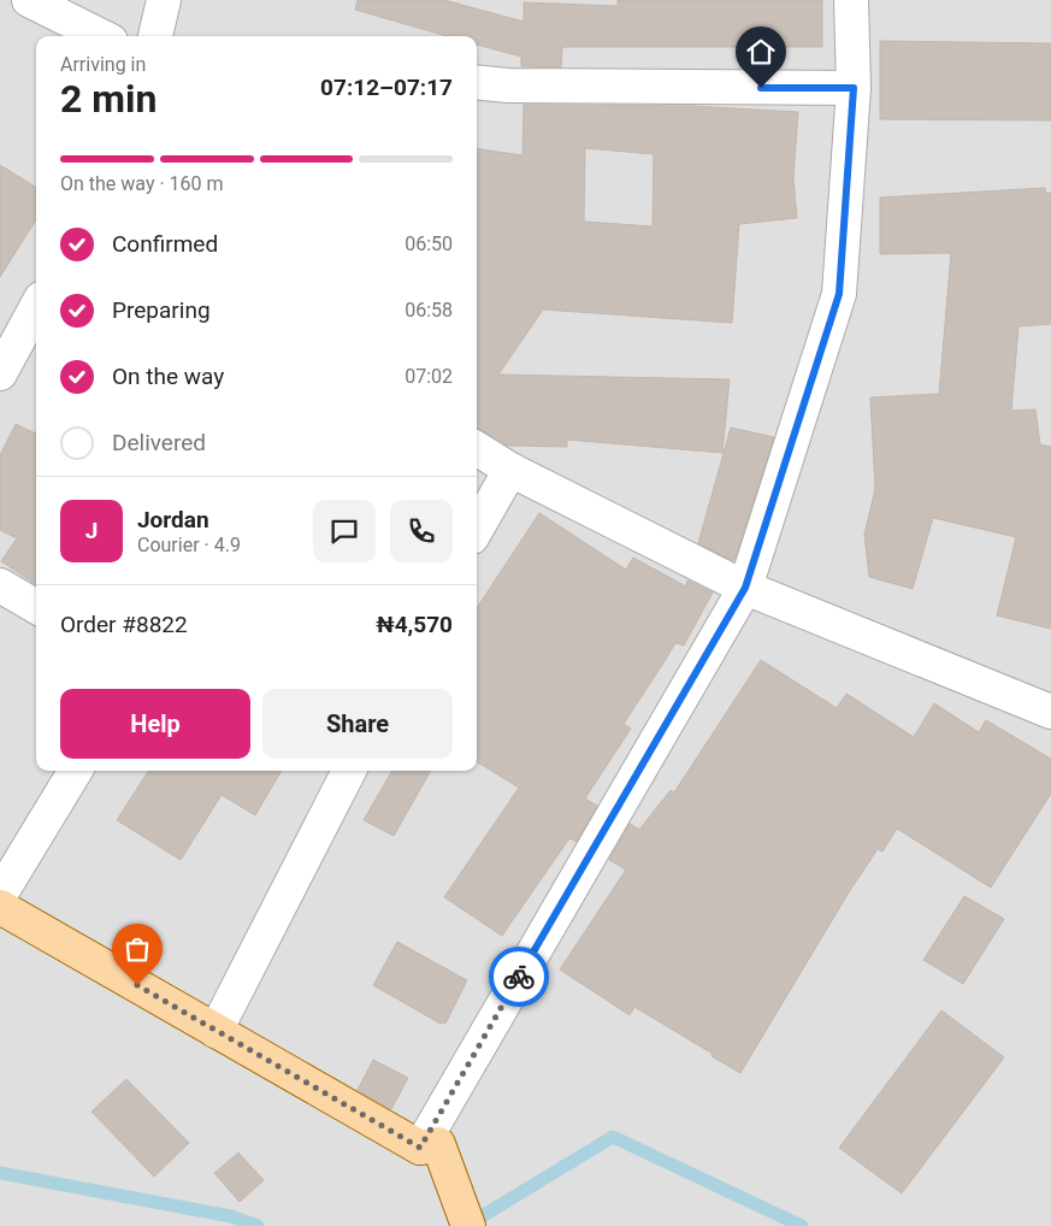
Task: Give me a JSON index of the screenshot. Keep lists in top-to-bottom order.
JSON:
{
  "page": {
    "heading": ["2 min", "Arriving in", "07:12–07:17"],
    "panel": [
      "Jordan",
      "Courier · 4.9",
      "Order #8822",
      "₦4,570"
    ],
    "bar": "On the way · 160 m",
    "list": [
      ["Confirmed", "06:50"],
      ["Preparing", "06:58"],
      ["On the way", "07:02"],
      "Delivered"
    ],
    "round": "J",
    "buttons": ["Help", "Share"]
  }
}
